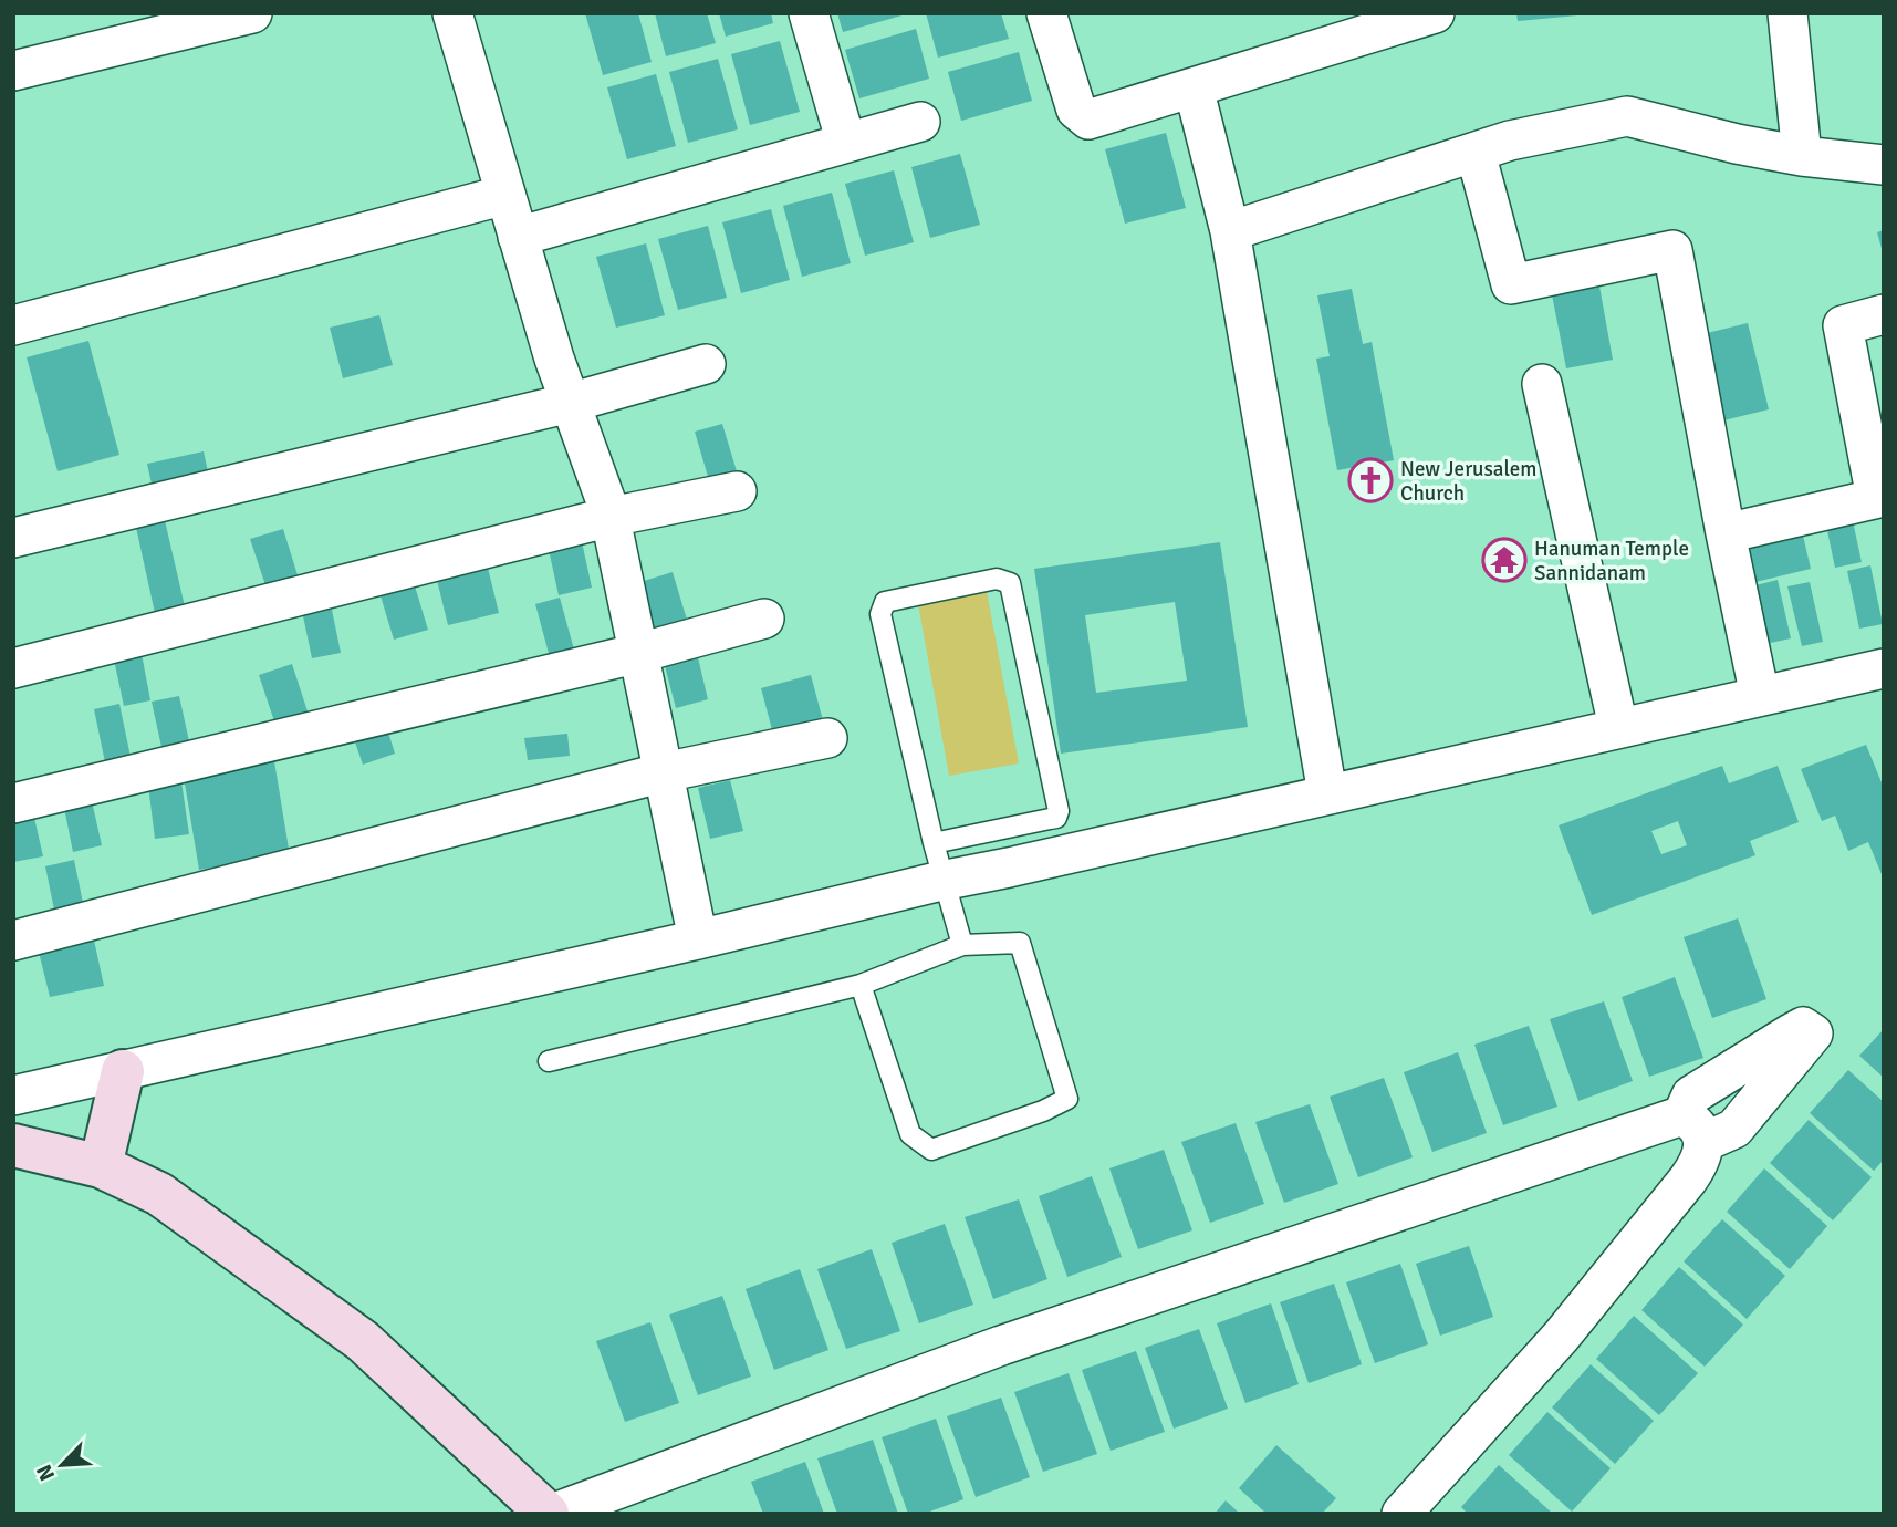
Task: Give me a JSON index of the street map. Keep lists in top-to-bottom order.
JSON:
{
  "places": {
    "church": ["New Jerusalem Church"],
    "temple": ["Hanuman Temple Sannidanam"]
  },
  "north": "bottom left"
}
